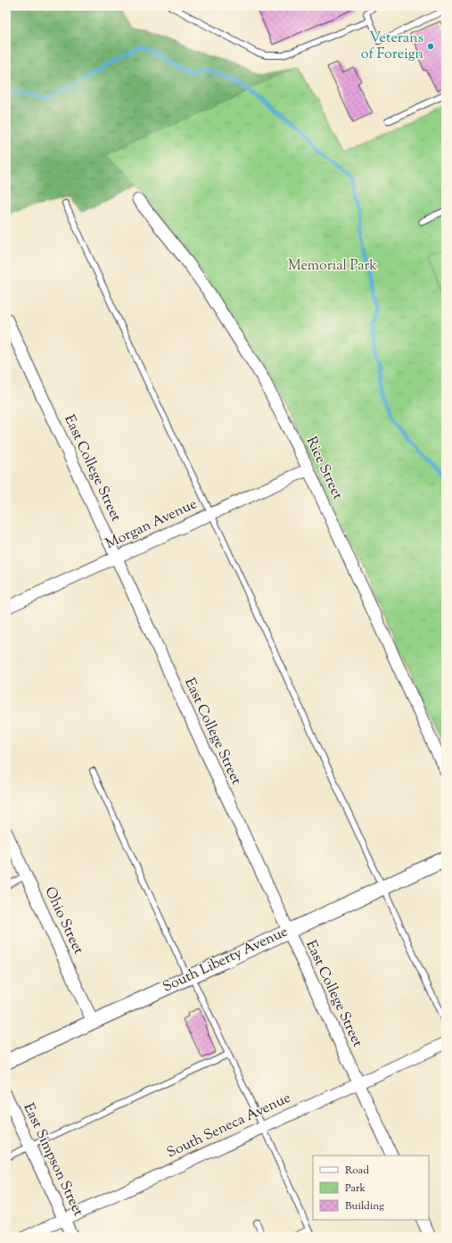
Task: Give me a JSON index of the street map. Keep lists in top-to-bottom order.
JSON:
{
  "streets": {
    "street": [
      "East College Street",
      "Rice Street",
      "Morgan Avenue",
      "Ohio Street",
      "South Liberty Avenue",
      "South Seneca Avenue",
      "East Simpson Street"
    ]
  },
  "crossings": [
    ["East College Street", "Morgan Avenue"],
    ["East College Street", "South Liberty Avenue"],
    ["East College Street", "South Seneca Avenue"],
    ["Rice Street", "Morgan Avenue"],
    ["Ohio Street", "South Liberty Avenue"],
    ["South Seneca Avenue", "East Simpson Street"]
  ],
  "parks": ["Memorial Park"],
  "places": ["Veterans of Foreign"],
  "legend": ["Road", "Park", "Building"]
}
